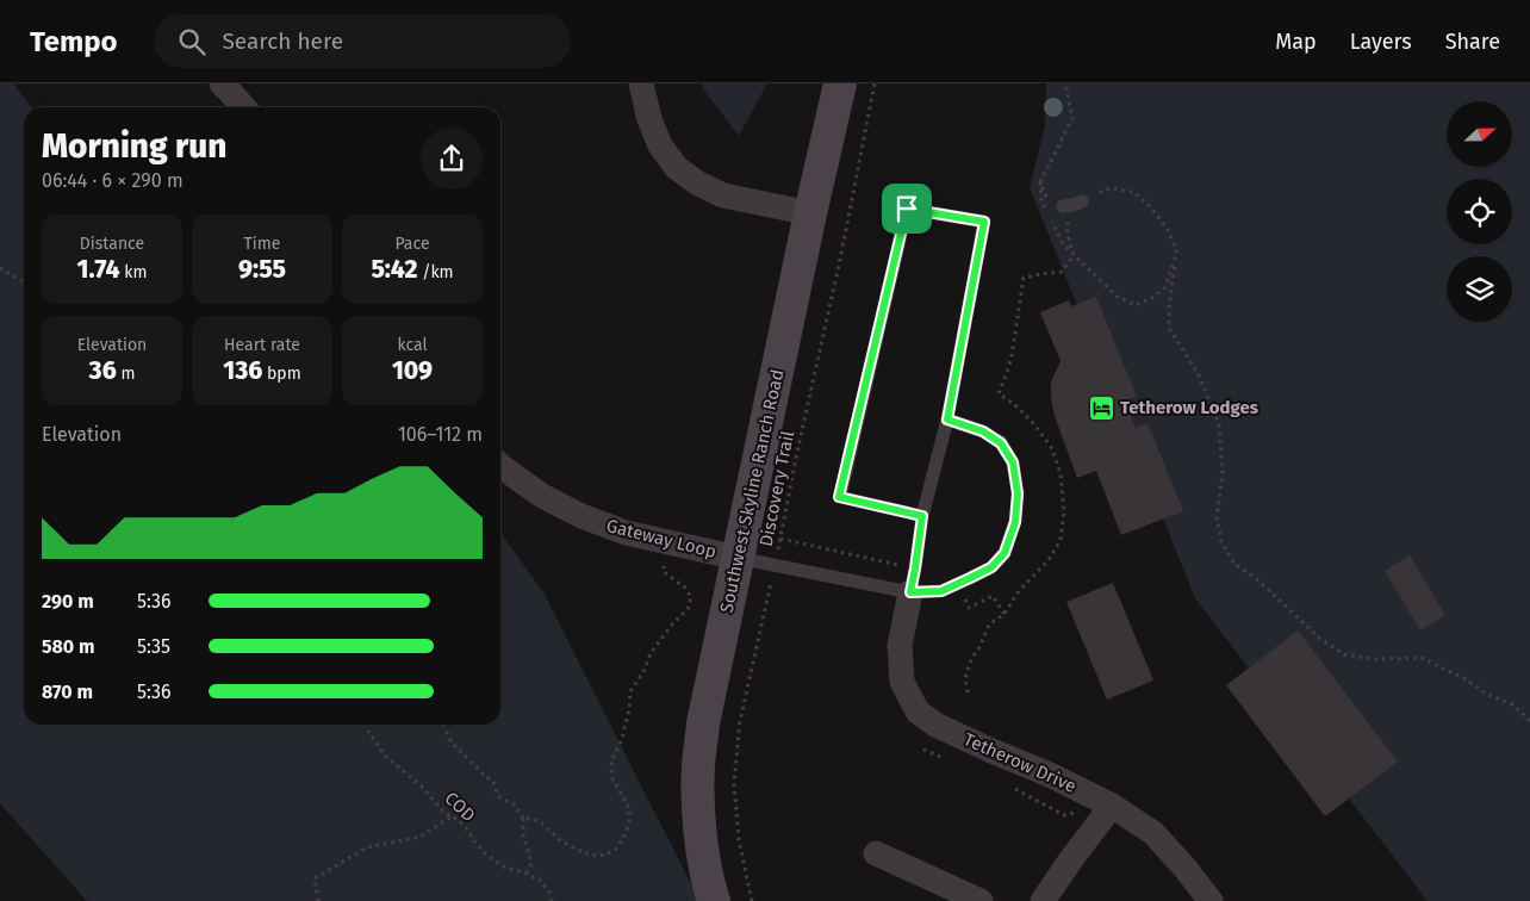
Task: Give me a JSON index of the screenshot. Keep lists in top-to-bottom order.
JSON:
{
  "streets": {
    "street": ["Southwest Skyline Ranch Road", "Gateway Loop", "Tetherow Drive"],
    "path": ["Discovery Trail", "COD"]
  },
  "crossings": [
    ["Southwest Skyline Ranch Road", "Gateway Loop"]
  ],
  "places": {
    "hotel": ["Tetherow Lodges"]
  },
  "north": "right",
  "page": {
    "header": "Tempo",
    "search": "Search here",
    "nav": ["Map", "Layers", "Share"],
    "heading": ["Morning run", "06:44 · 6 × 290 m"],
    "stats": [
      ["Distance", "1.74 km"],
      ["Time", "9:55"],
      ["Pace", "5:42 /km"],
      ["Elevation", "36 m"],
      ["Heart rate", "136 bpm"],
      ["kcal", "109"]
    ],
    "chart": ["Elevation", "106–112 m"],
    "list": [
      {
        "name": "290 m",
        "note": "5:36"
      },
      {
        "name": "580 m",
        "note": "5:35"
      },
      {
        "name": "870 m",
        "note": "5:36"
      }
    ]
  }
}
